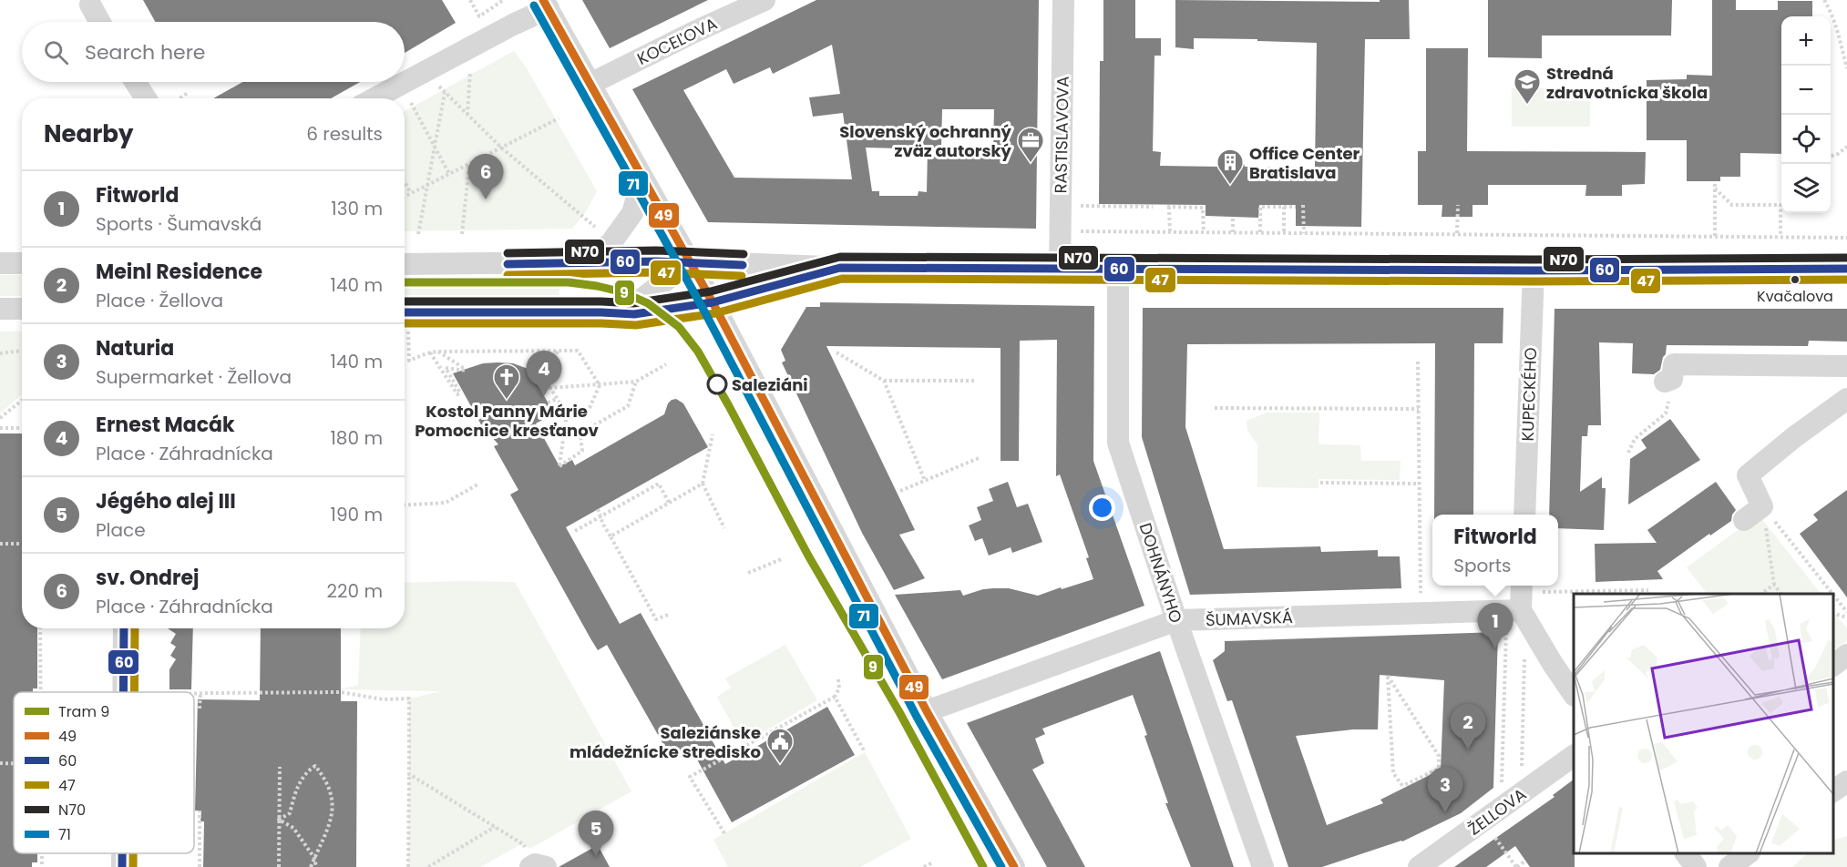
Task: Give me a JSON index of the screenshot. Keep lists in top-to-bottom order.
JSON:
{
  "streets": {
    "street": [
      "KOCEĽOVA",
      "RASTISLAVOVA",
      "KUPECKÉHO",
      "DOHNÁNYHO",
      "ŠUMAVSKÁ",
      "ŽELLOVA"
    ]
  },
  "crossings": [
    ["DOHNÁNYHO", "ŠUMAVSKÁ"]
  ],
  "places": {
    "school or university": ["Stredná zdravotnícka škola"],
    "office": ["Slovenský ochranný zväz autorský"],
    "building": ["Office Center Bratislava"],
    "other": ["Kvačalova", "Saleziáni"],
    "church": ["Kostol Panny Márie Pomocnice kresťanov"],
    "public building": ["Saleziánske mládežnícke stredisko"]
  },
  "lines": [
    "transit line 49",
    "transit line 71",
    "transit line N70",
    "transit line 60",
    "transit line 47",
    "tram line 9"
  ],
  "legend": [
    "Tram 9",
    "49",
    "60",
    "47",
    "N70",
    "71"
  ],
  "page": {
    "map_buttons": ["+", "−"],
    "search": "Search here",
    "heading": ["Nearby", "6 results"],
    "pins": [
      "6",
      "4",
      "1",
      "2",
      "3",
      "5"
    ],
    "list": [
      {
        "mark": "1",
        "name": "Fitworld",
        "note": "Sports · Šumavská",
        "value": "130 m"
      },
      {
        "mark": "2",
        "name": "Meinl Residence",
        "note": "Place · Žellova",
        "value": "140 m"
      },
      {
        "mark": "3",
        "name": "Naturia",
        "note": "Supermarket · Žellova",
        "value": "140 m"
      },
      {
        "mark": "4",
        "name": "Ernest Macák",
        "note": "Place · Záhradnícka",
        "value": "180 m"
      },
      {
        "mark": "5",
        "name": "Jégého alej III",
        "note": "Place",
        "value": "190 m"
      },
      {
        "mark": "6",
        "name": "sv. Ondrej",
        "note": "Place · Záhradnícka",
        "value": "220 m"
      }
    ],
    "popup": ["Fitworld", "Sports"]
  }
}
